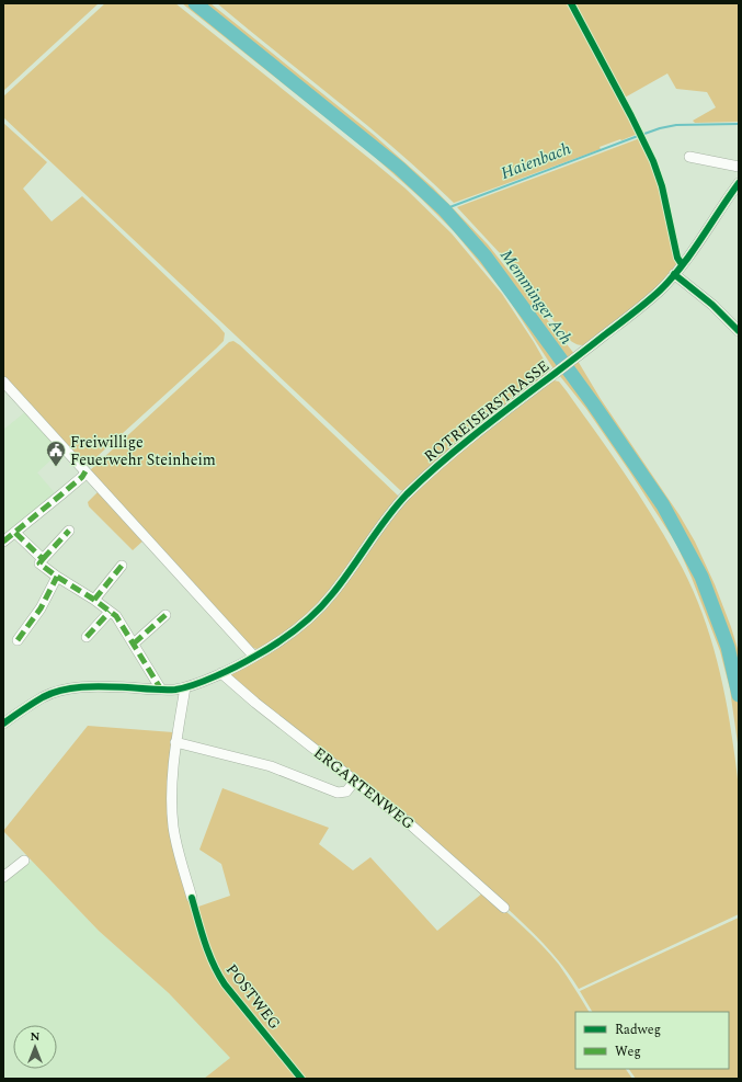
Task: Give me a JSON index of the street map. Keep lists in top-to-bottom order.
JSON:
{
  "streets": {
    "street": ["ROTREISERSTRASSE", "ERGARTENWEG"],
    "cycle path": ["POSTWEG"]
  },
  "crossings": [
    ["ROTREISERSTRASSE", "ERGARTENWEG"]
  ],
  "water": ["Haienbach", "Memminger Ach"],
  "places": {
    "public building": ["Freiwillige Feuerwehr Steinheim"]
  },
  "legend": ["Radweg", "Weg"],
  "north": "top"
}
